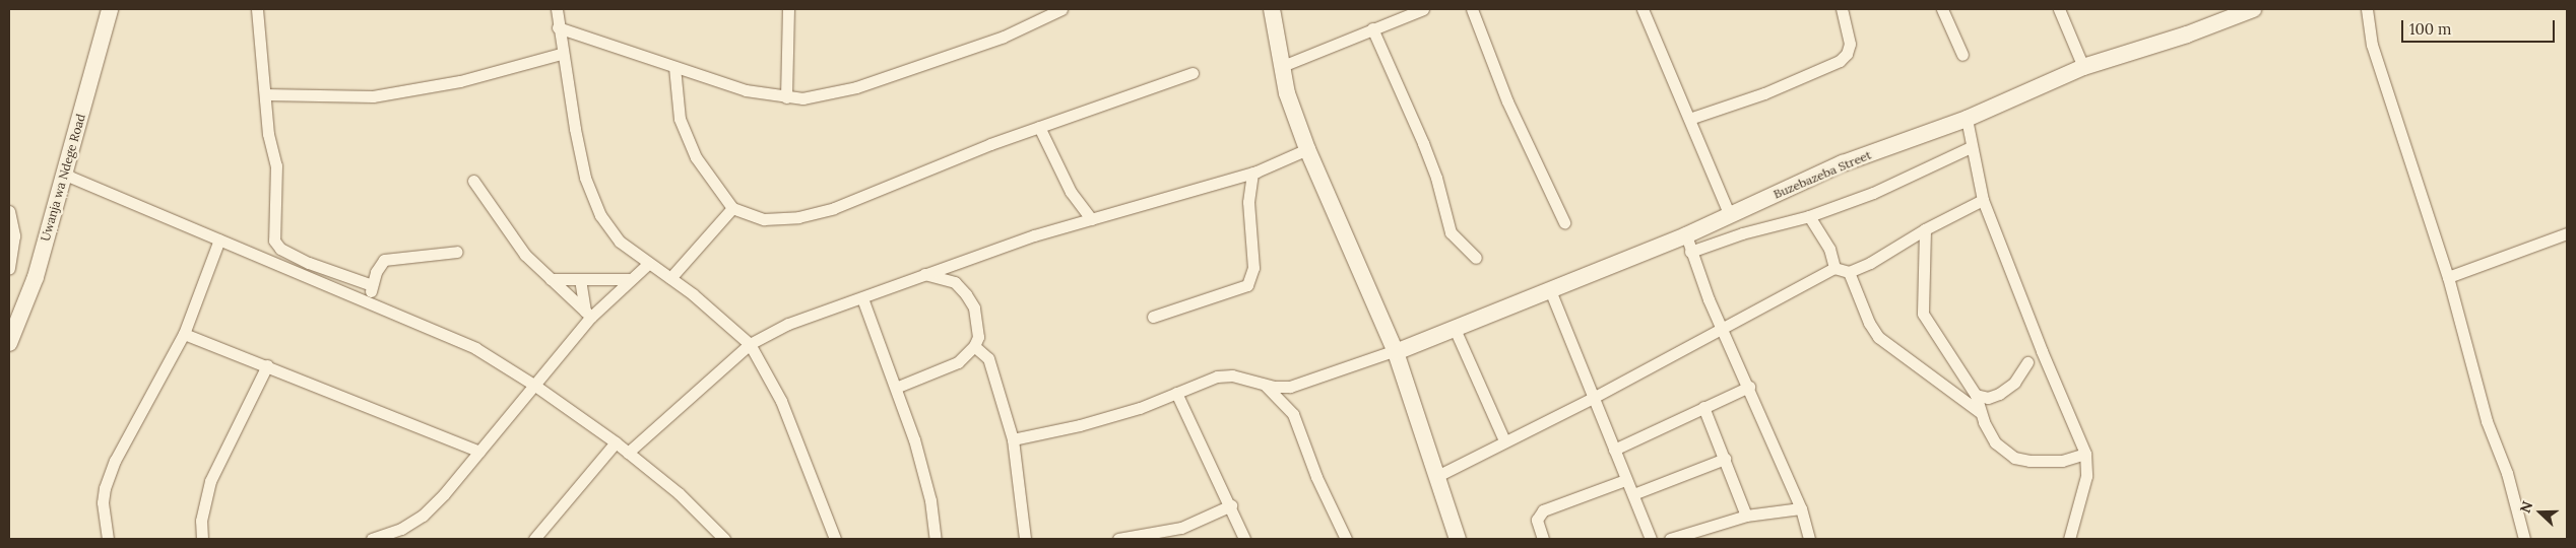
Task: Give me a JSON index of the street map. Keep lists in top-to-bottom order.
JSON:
{
  "streets": {
    "street": ["Buzebazeba Street", "Uwanja wa Ndege Road"]
  },
  "scale_bar": "100 m",
  "north": "left"
}
